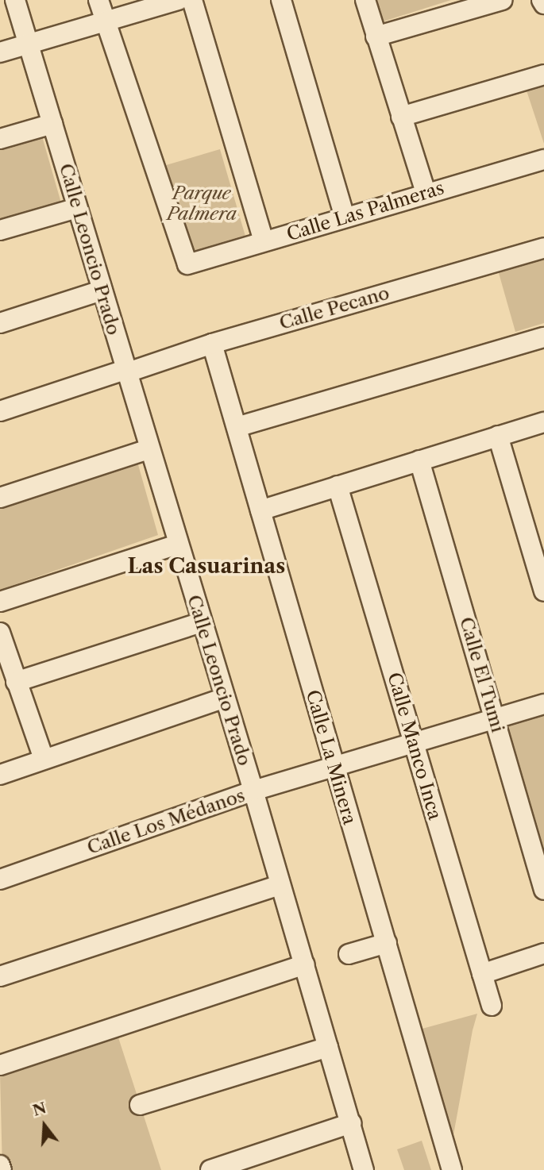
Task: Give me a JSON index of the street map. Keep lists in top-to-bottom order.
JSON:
{
  "streets": {
    "street": [
      "Calle Las Palmeras",
      "Calle Leoncio Prado",
      "Calle Pecano",
      "Calle El Tumi",
      "Calle Manco Inca",
      "Calle La Minera",
      "Calle Los Médanos"
    ]
  },
  "crossings": [
    ["Calle Leoncio Prado", "Calle Pecano"],
    ["Calle Leoncio Prado", "Calle Los Médanos"],
    ["Calle Pecano", "Calle La Minera"],
    ["Calle El Tumi", "Calle Los Médanos"],
    ["Calle Manco Inca", "Calle Los Médanos"],
    ["Calle La Minera", "Calle Los Médanos"]
  ],
  "districts": ["Las Casuarinas"],
  "parks": ["Parque Palmera"],
  "north": "top"
}
